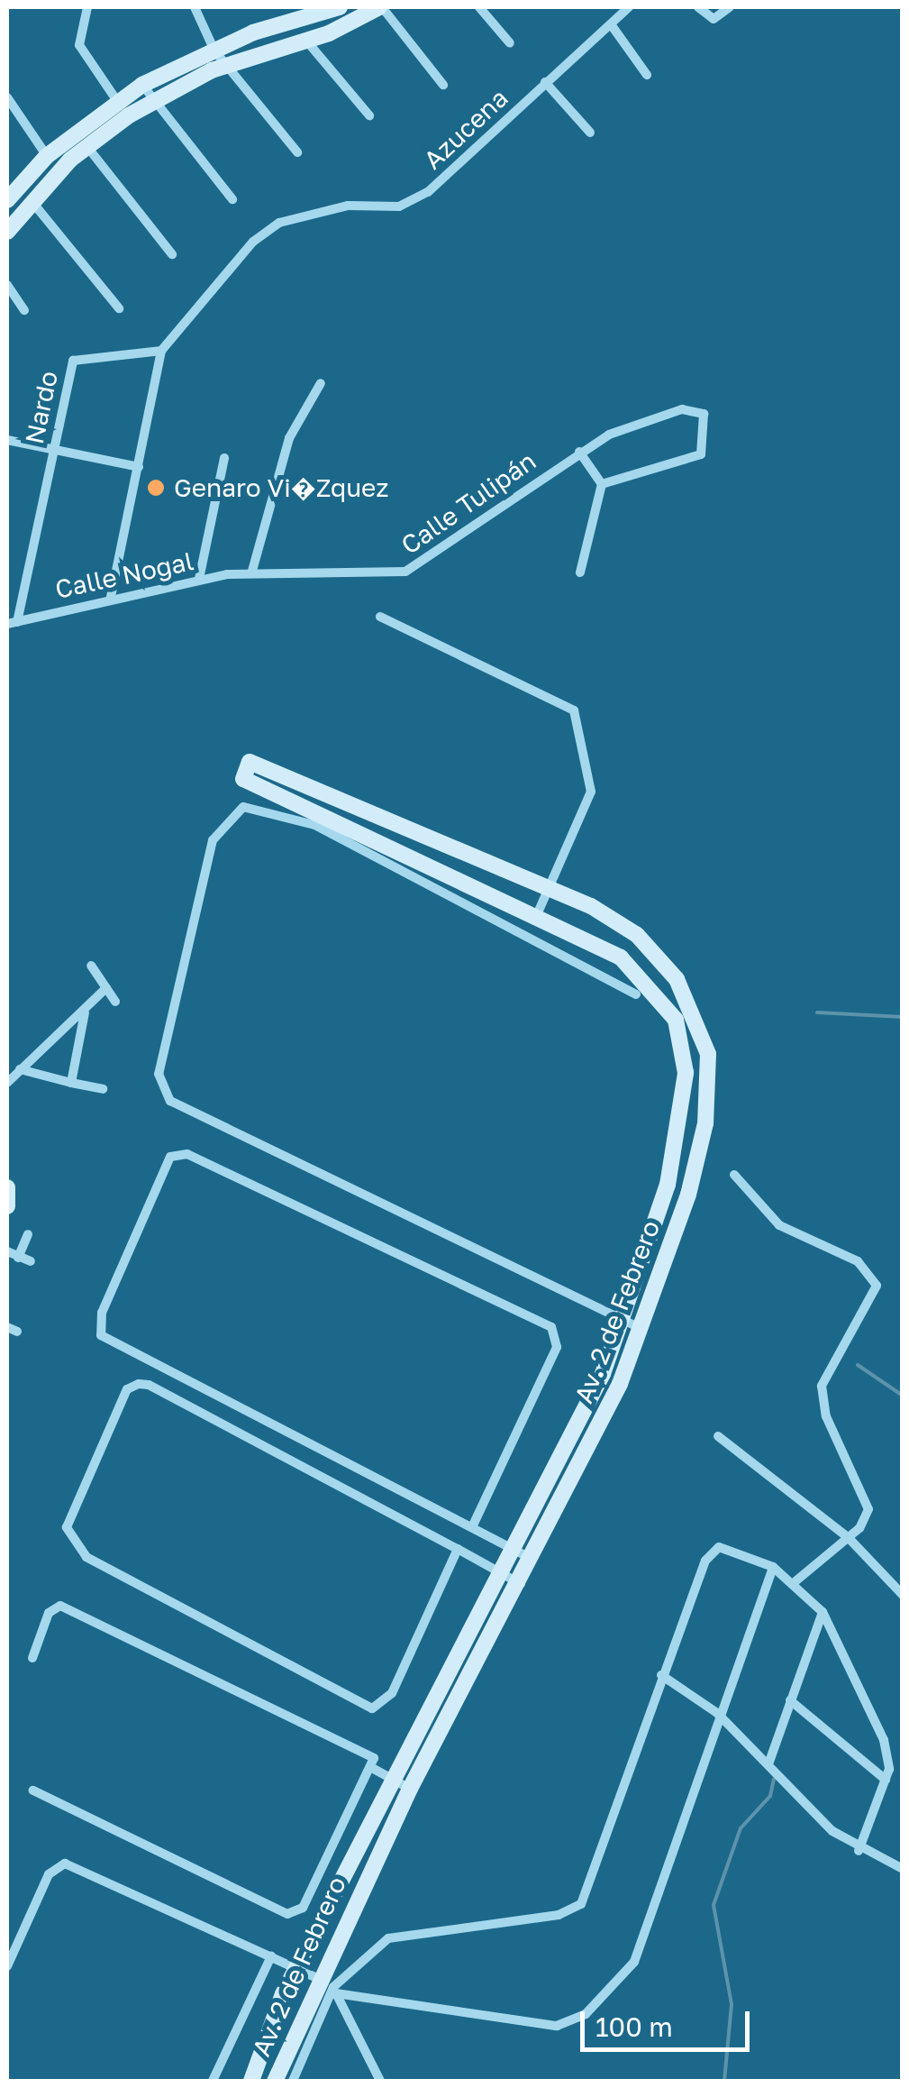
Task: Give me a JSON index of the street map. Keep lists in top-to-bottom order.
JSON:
{
  "streets": {
    "main road": ["Av. 2 de Febrero"],
    "street": [
      "Azucena",
      "Nardo",
      "Calle Tulipán",
      "Calle Nogal"
    ]
  },
  "crossings": [
    ["Azucena", "Nardo"],
    ["Nardo", "Calle Nogal"],
    ["Calle Tulipán", "Calle Nogal"]
  ],
  "places": ["Genaro Vi�Zquez"],
  "scale_bar": "100 m"
}
